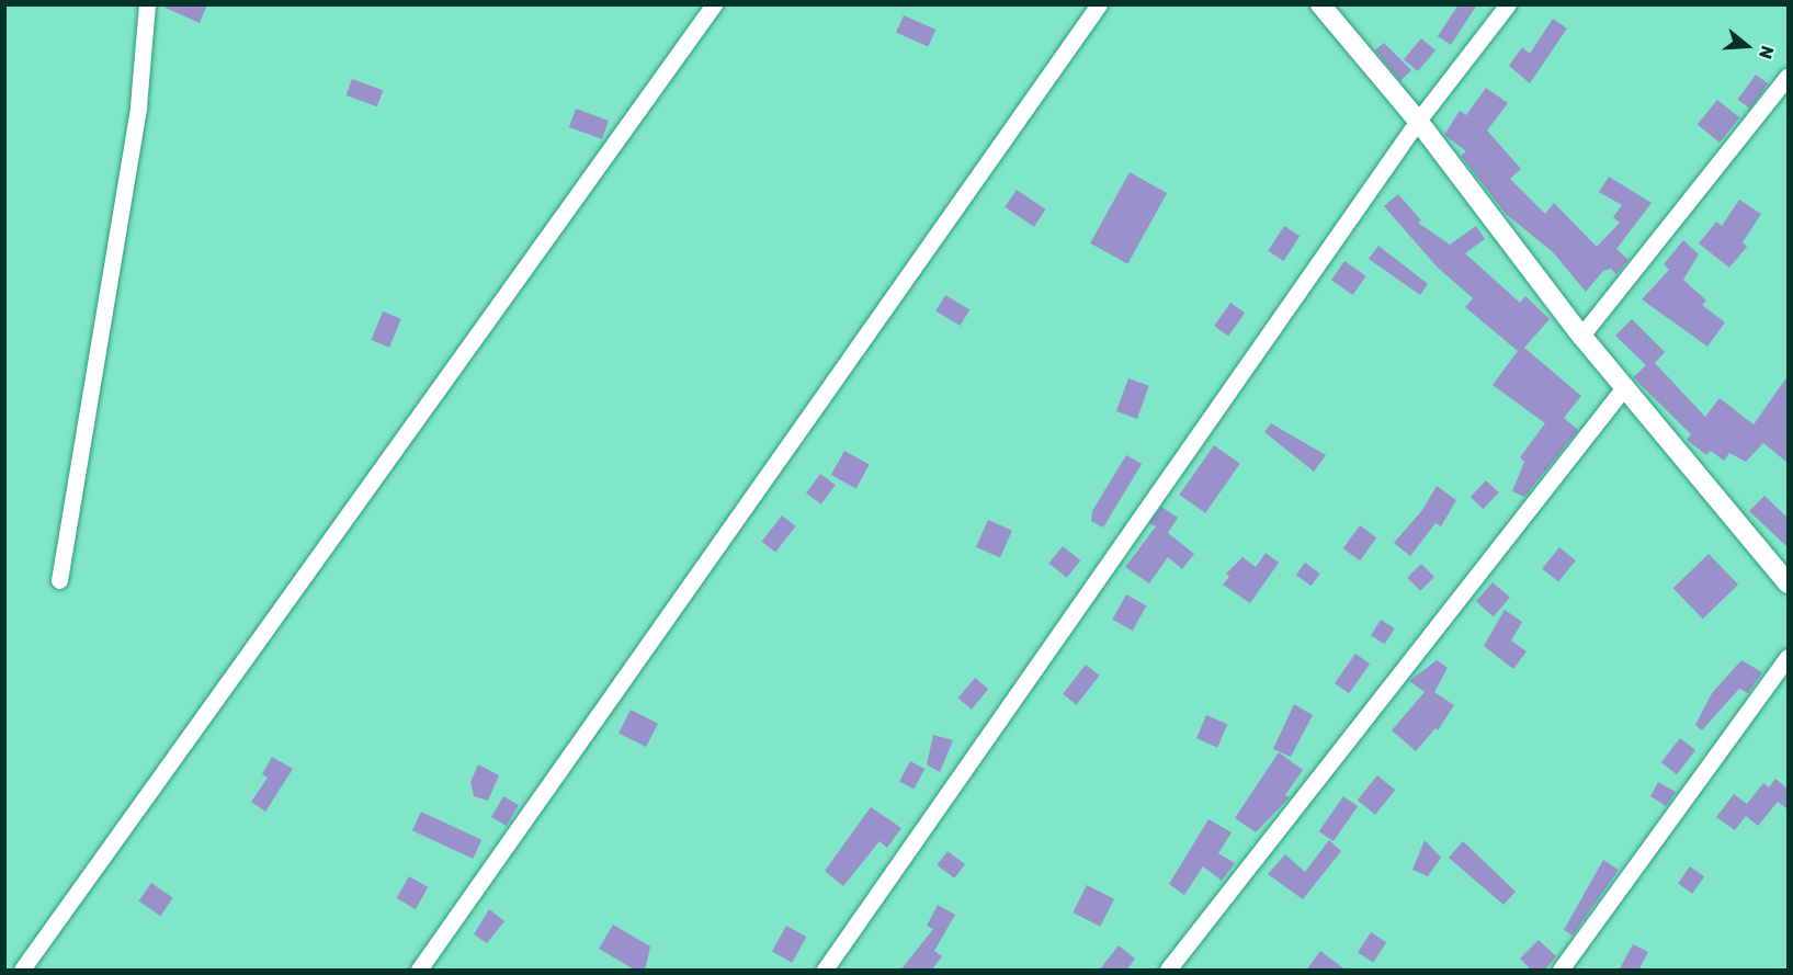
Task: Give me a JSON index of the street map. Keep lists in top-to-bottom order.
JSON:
{
  "north": "right"
}
